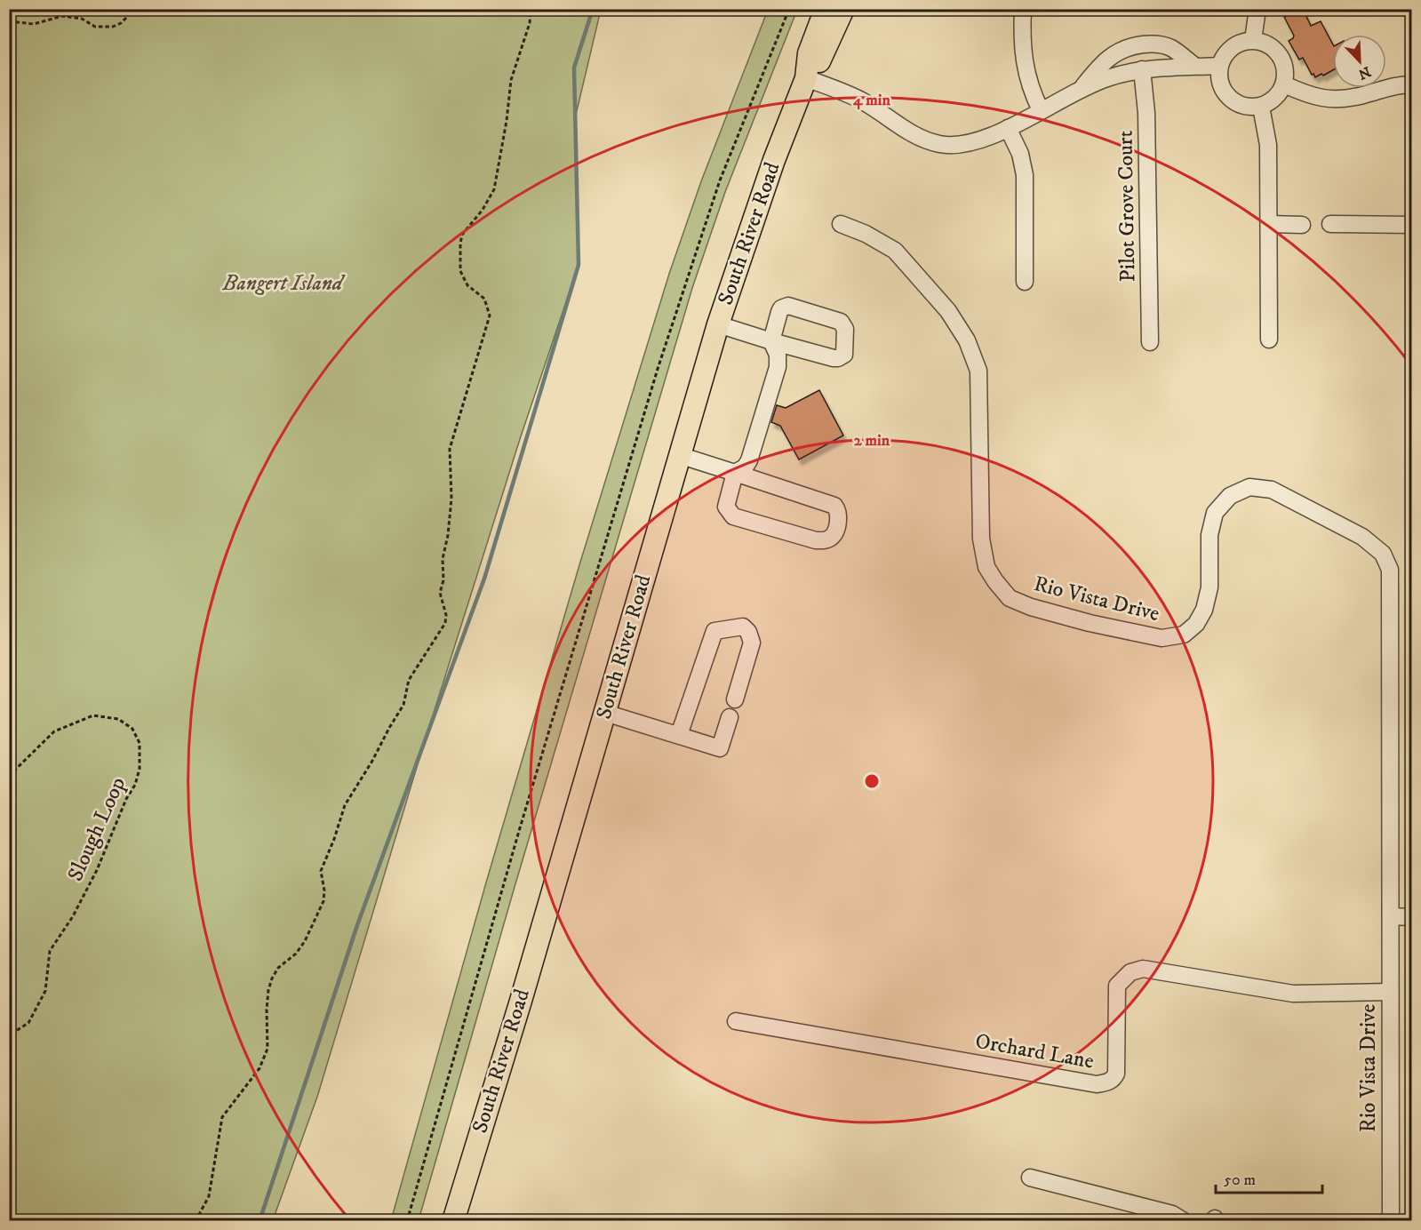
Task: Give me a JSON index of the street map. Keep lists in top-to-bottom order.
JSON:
{
  "streets": {
    "main road": ["South River Road"],
    "street": ["Pilot Grove Court", "Rio Vista Drive", "Orchard Lane"],
    "path": ["Slough Loop"]
  },
  "crossings": [
    ["Rio Vista Drive", "Orchard Lane"]
  ],
  "parks": ["Bangert Island"],
  "scale_bar": "50 m",
  "north": "bottom right",
  "rings": ["4 min", "2 min"]
}
